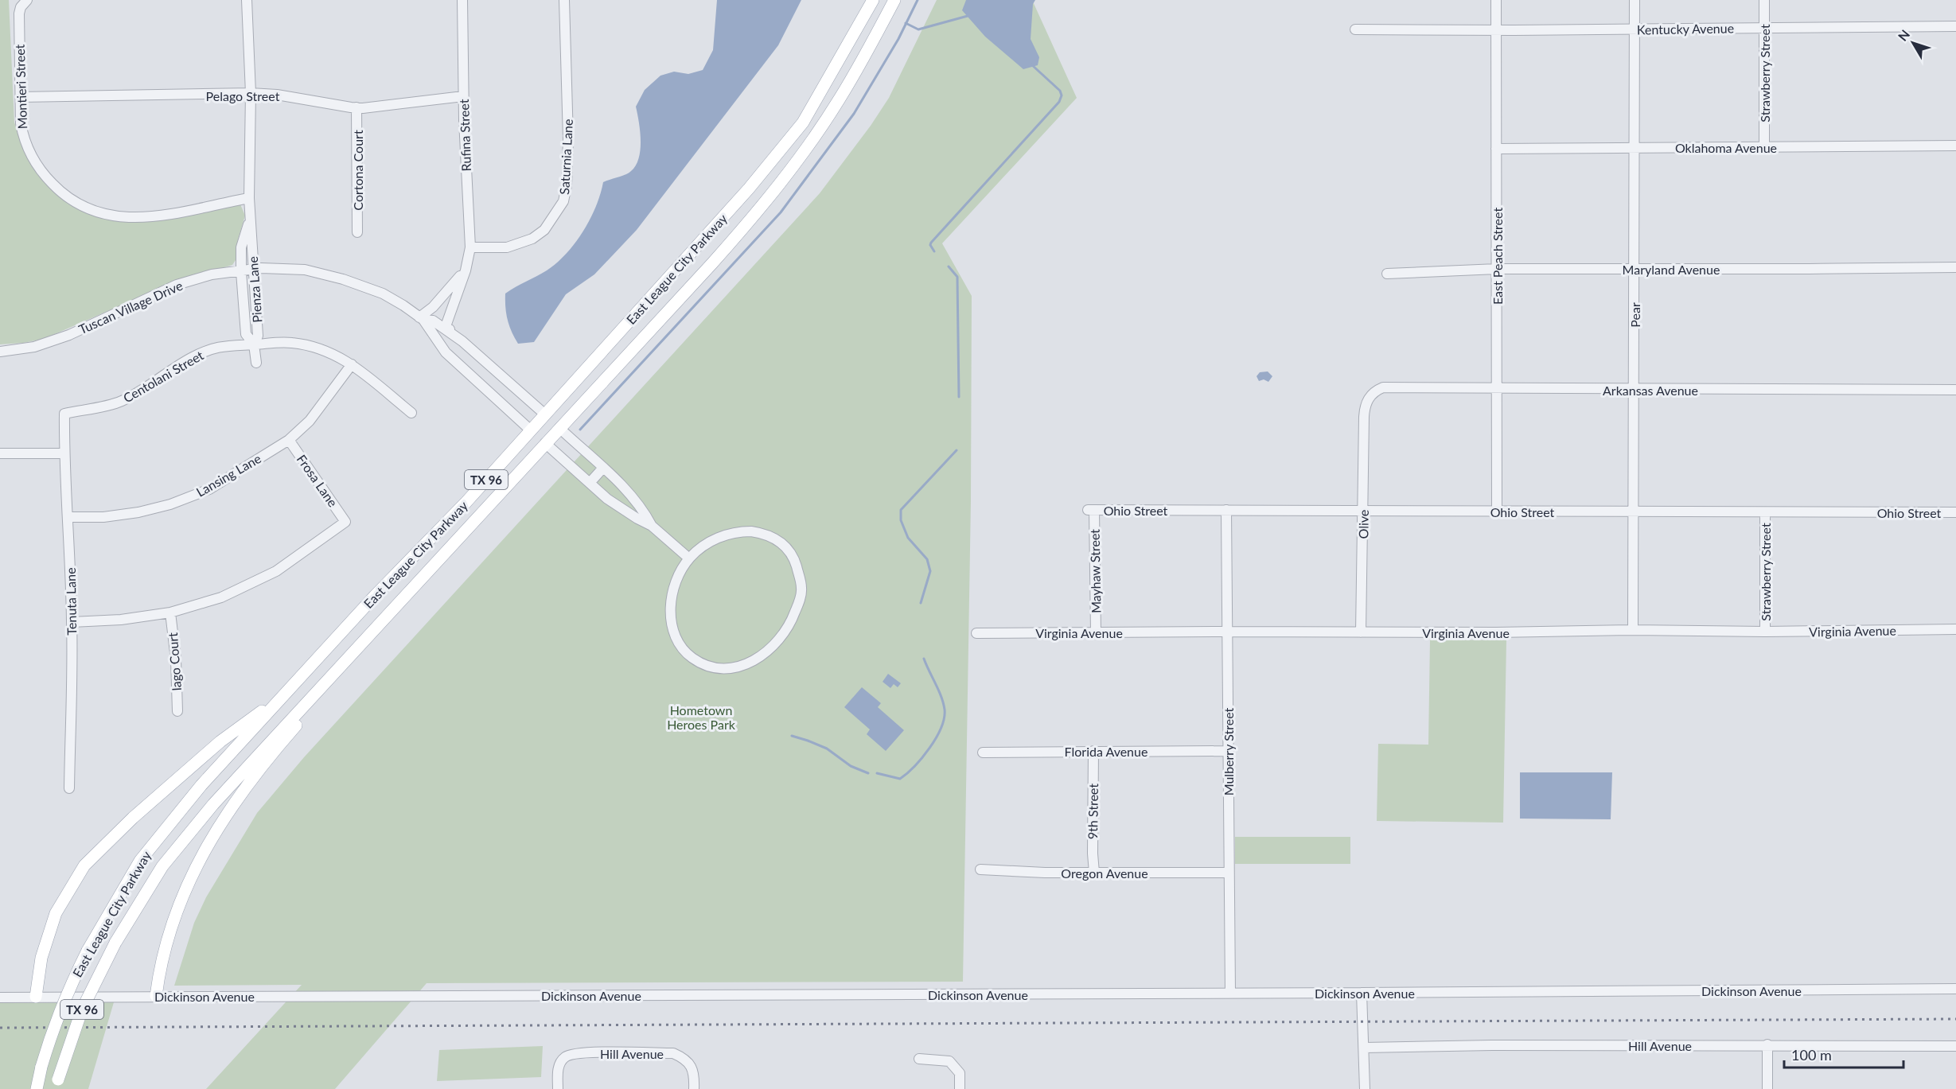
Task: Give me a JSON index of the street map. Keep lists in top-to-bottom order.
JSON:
{
  "streets": {
    "main road": ["East League City Parkway", "TX 96"],
    "street": [
      "Kentucky Avenue",
      "Strawberry Street",
      "Montieri Street",
      "Pelago Street",
      "Rufina Street",
      "Oklahoma Avenue",
      "Saturnia Lane",
      "Cortona Court",
      "East Peach Street",
      "Maryland Avenue",
      "Pienza Lane",
      "Tuscan Village Drive",
      "Pear",
      "Centolani Street",
      "Arkansas Avenue",
      "Lansing Lane",
      "Frosa Lane",
      "Ohio Street",
      "Olive",
      "Mayhaw Street",
      "Tenuta Lane",
      "Virginia Avenue",
      "Iago Court",
      "Florida Avenue",
      "Mulberry Street",
      "9th Street",
      "Oregon Avenue",
      "Dickinson Avenue",
      "Hill Avenue"
    ]
  },
  "crossings": [
    ["Kentucky Avenue", "Strawberry Street"],
    ["Kentucky Avenue", "East Peach Street"],
    ["Kentucky Avenue", "Pear"],
    ["Strawberry Street", "Oklahoma Avenue"],
    ["Strawberry Street", "Ohio Street"],
    ["Strawberry Street", "Virginia Avenue"],
    ["Montieri Street", "Pelago Street"],
    ["Montieri Street", "Pienza Lane"],
    ["Pelago Street", "Rufina Street"],
    ["Pelago Street", "Cortona Court"],
    ["Pelago Street", "Pienza Lane"],
    ["Rufina Street", "Saturnia Lane"],
    ["Rufina Street", "Tuscan Village Drive"],
    ["Oklahoma Avenue", "East Peach Street"],
    ["Oklahoma Avenue", "Pear"],
    ["East Peach Street", "Maryland Avenue"],
    ["East Peach Street", "Arkansas Avenue"],
    ["East Peach Street", "Ohio Street"],
    ["East League City Parkway", "Tuscan Village Drive"],
    ["Maryland Avenue", "Pear"],
    ["Pienza Lane", "Tuscan Village Drive"],
    ["Pienza Lane", "Centolani Street"],
    ["Pear", "Arkansas Avenue"],
    ["Pear", "Ohio Street"],
    ["Pear", "Virginia Avenue"],
    ["Centolani Street", "Lansing Lane"],
    ["Centolani Street", "Tenuta Lane"],
    ["Arkansas Avenue", "Olive"],
    ["Lansing Lane", "Frosa Lane"],
    ["Lansing Lane", "Tenuta Lane"],
    ["Frosa Lane", "Iago Court"],
    ["Ohio Street", "Olive"],
    ["Ohio Street", "Mayhaw Street"],
    ["Ohio Street", "Mulberry Street"],
    ["Olive", "Virginia Avenue"],
    ["Mayhaw Street", "Virginia Avenue"],
    ["Virginia Avenue", "Mulberry Street"],
    ["Florida Avenue", "Mulberry Street"],
    ["Florida Avenue", "9th Street"],
    ["Mulberry Street", "Oregon Avenue"],
    ["Mulberry Street", "Dickinson Avenue"],
    ["9th Street", "Oregon Avenue"]
  ],
  "parks": ["Hometown Heroes Park"],
  "scale_bar": "100 m",
  "north": "top left"
}
